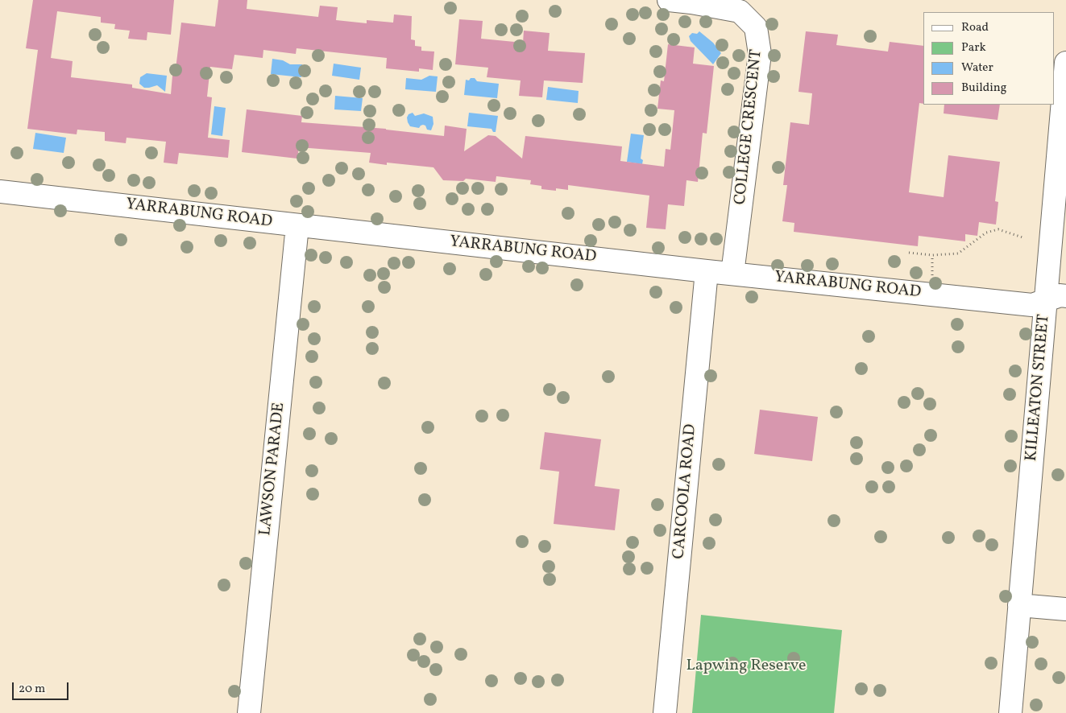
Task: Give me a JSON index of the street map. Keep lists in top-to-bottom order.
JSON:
{
  "streets": {
    "street": [
      "COLLEGE CRESCENT",
      "YARRABUNG ROAD",
      "KILLEATON STREET",
      "LAWSON PARADE",
      "CARCOOLA ROAD"
    ]
  },
  "crossings": [
    ["COLLEGE CRESCENT", "YARRABUNG ROAD"],
    ["YARRABUNG ROAD", "KILLEATON STREET"],
    ["YARRABUNG ROAD", "LAWSON PARADE"],
    ["YARRABUNG ROAD", "CARCOOLA ROAD"]
  ],
  "parks": ["Lapwing Reserve"],
  "legend": [
    "Road",
    "Park",
    "Water",
    "Building"
  ],
  "scale_bar": "20 m"
}
